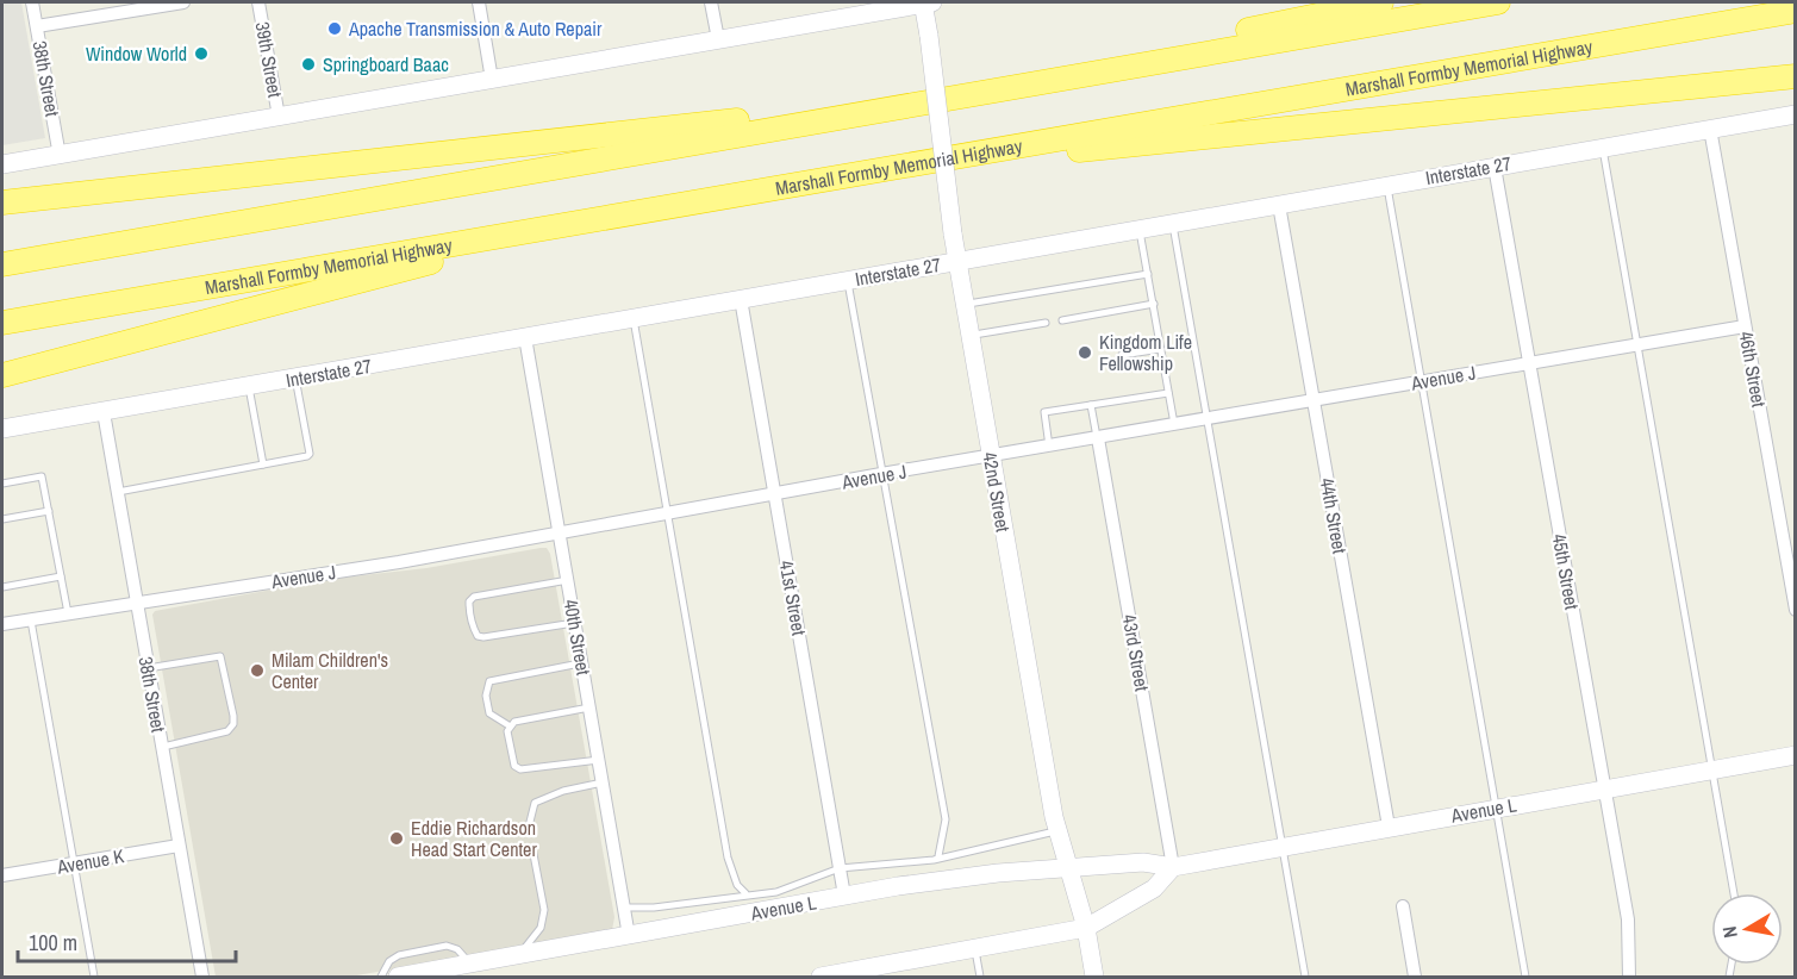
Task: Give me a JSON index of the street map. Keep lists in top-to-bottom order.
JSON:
{
  "streets": {
    "highway": ["Marshall Formby Memorial Highway"],
    "street": [
      "39th Street",
      "38th Street",
      "Interstate 27",
      "46th Street",
      "Avenue J",
      "42nd Street",
      "44th Street",
      "45th Street",
      "41st Street",
      "40th Street",
      "43rd Street",
      "Avenue L",
      "Avenue K"
    ]
  },
  "crossings": [
    ["38th Street", "Interstate 27"],
    ["38th Street", "Avenue J"],
    ["38th Street", "Avenue K"],
    ["Interstate 27", "46th Street"],
    ["Interstate 27", "42nd Street"],
    ["Interstate 27", "44th Street"],
    ["Interstate 27", "45th Street"],
    ["Interstate 27", "41st Street"],
    ["Interstate 27", "40th Street"],
    ["46th Street", "Avenue J"],
    ["Avenue J", "42nd Street"],
    ["Avenue J", "44th Street"],
    ["Avenue J", "45th Street"],
    ["Avenue J", "41st Street"],
    ["Avenue J", "40th Street"],
    ["Avenue J", "43rd Street"],
    ["42nd Street", "Avenue L"],
    ["44th Street", "Avenue L"],
    ["45th Street", "Avenue L"],
    ["41st Street", "Avenue L"],
    ["40th Street", "Avenue L"],
    ["43rd Street", "Avenue L"]
  ],
  "places": [
    "Apache Transmission & Auto Repair",
    "Window World",
    "Springboard Baac",
    "Kingdom Life Fellowship",
    "Milam Children's Center",
    "Eddie Richardson Head Start Center"
  ],
  "scale_bar": "100 m",
  "north": "left"
}
